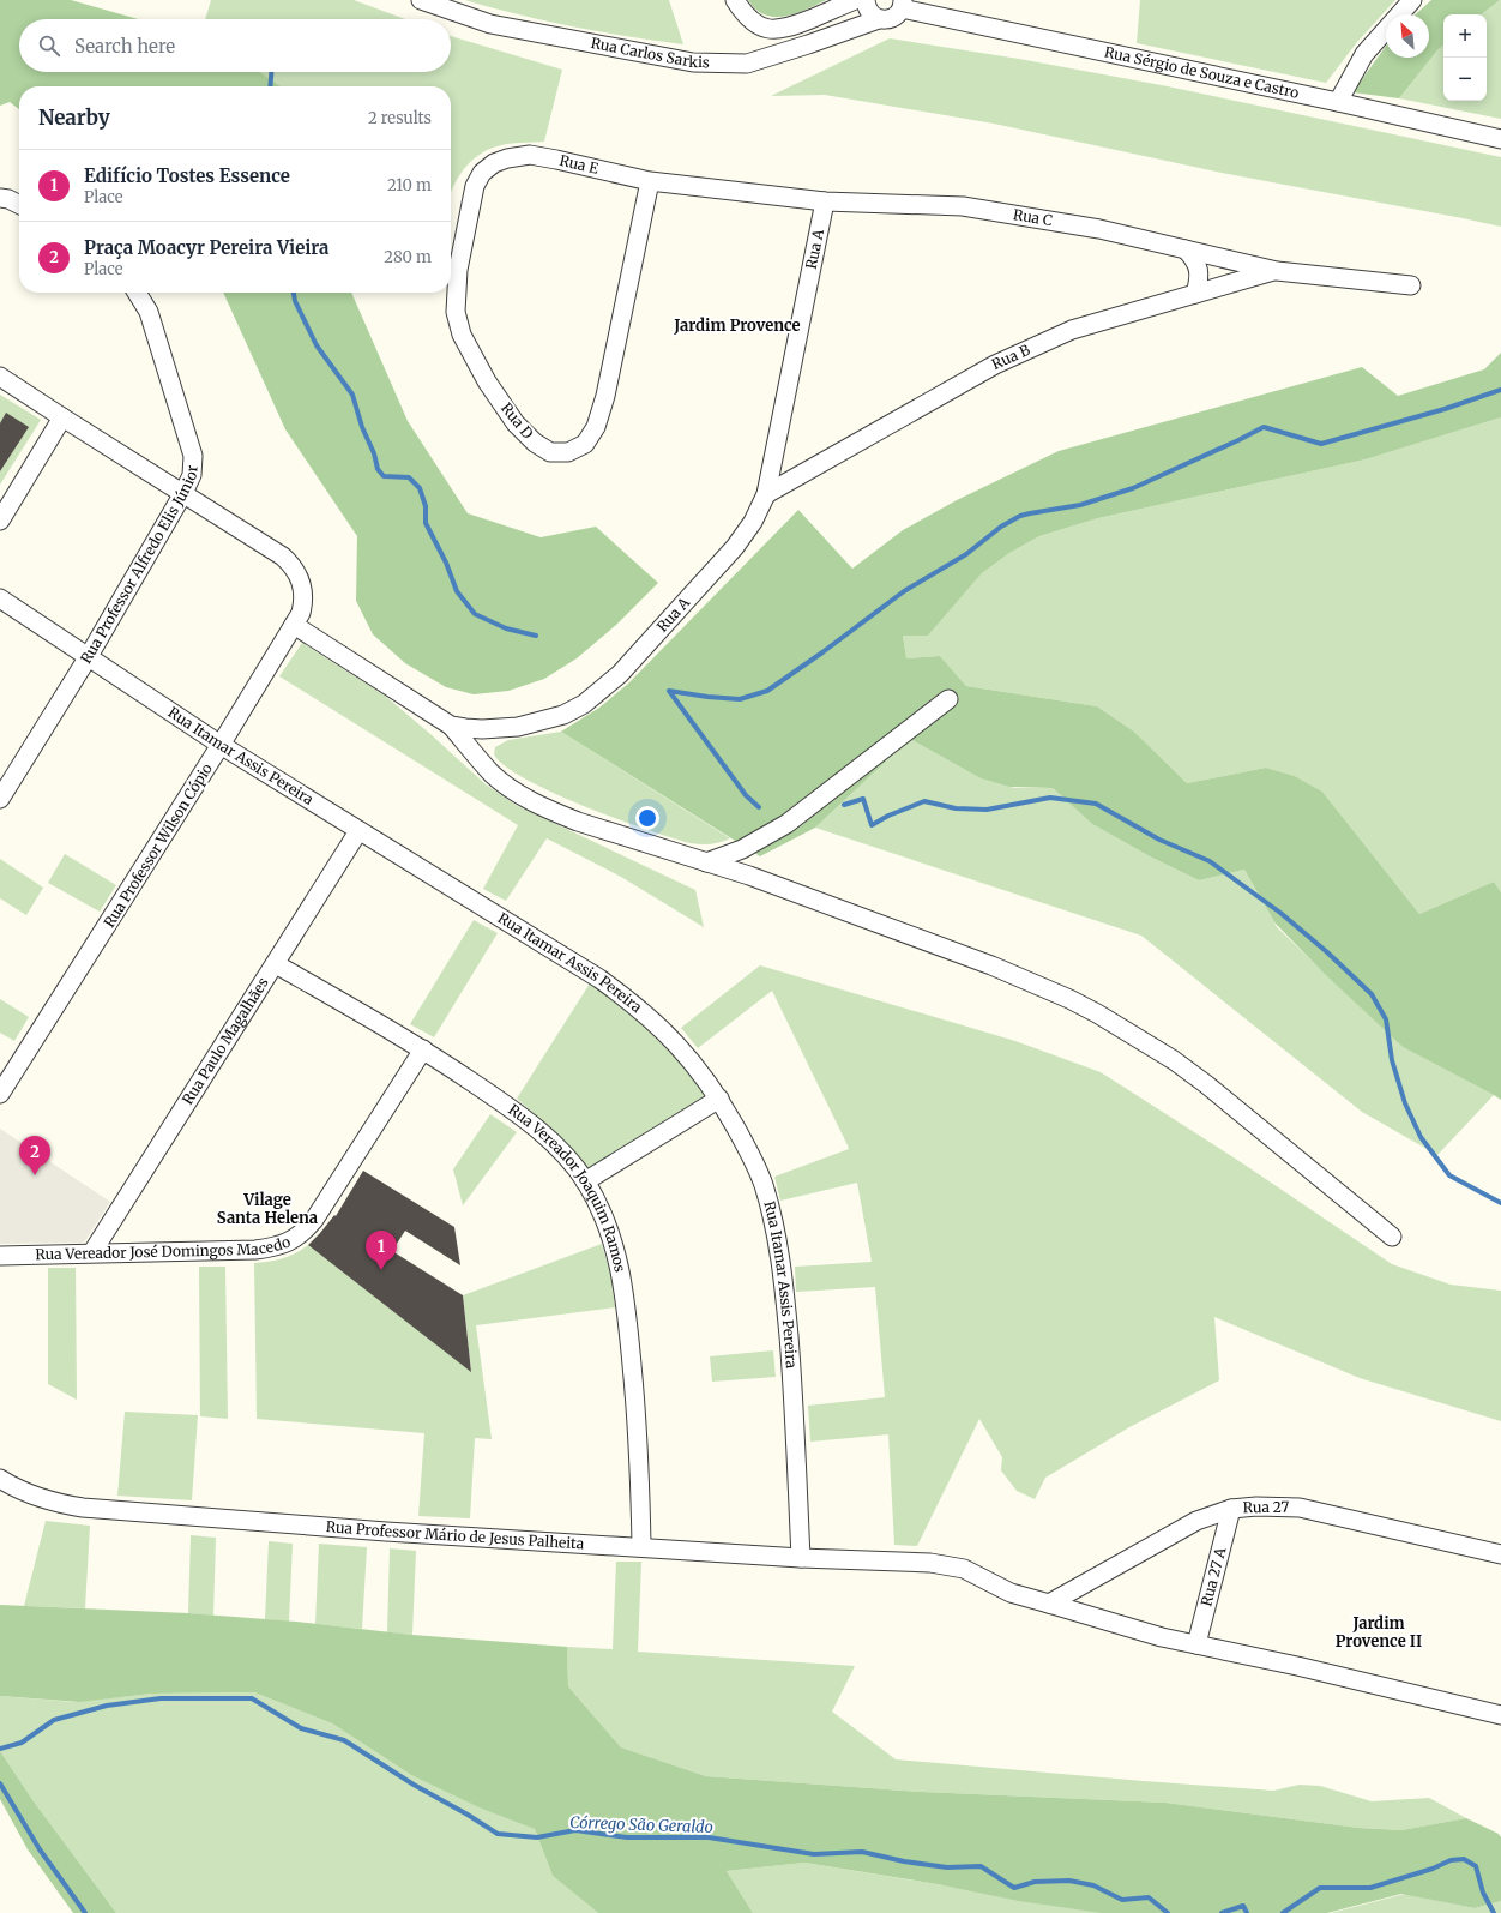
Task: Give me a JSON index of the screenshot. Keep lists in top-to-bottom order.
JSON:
{
  "streets": {
    "street": [
      "Rua Carlos Sarkis",
      "Rua Sérgio de Souza e Castro",
      "Rua E",
      "Rua C",
      "Rua A",
      "Rua B",
      "Rua D",
      "Rua Professor Alfredo Elis Júnior",
      "Rua Itamar Assis Pereira",
      "Rua Professor Wilson Cópio",
      "Rua Paulo Magalhães",
      "Rua Vereador Joaquim Ramos",
      "Rua Vereador José Domingos Macedo",
      "Rua 27",
      "Rua Professor Mário de Jesus Palheita",
      "Rua 27 A"
    ]
  },
  "crossings": [
    ["Rua Carlos Sarkis", "Rua Sérgio de Souza e Castro"],
    ["Rua E", "Rua C"],
    ["Rua E", "Rua D"],
    ["Rua C", "Rua A"],
    ["Rua C", "Rua B"],
    ["Rua C", "Rua D"],
    ["Rua A", "Rua B"],
    ["Rua A", "Rua Professor Wilson Cópio"],
    ["Rua Professor Alfredo Elis Júnior", "Rua Itamar Assis Pereira"],
    ["Rua Professor Alfredo Elis Júnior", "Rua Professor Wilson Cópio"],
    ["Rua Itamar Assis Pereira", "Rua Professor Wilson Cópio"],
    ["Rua Itamar Assis Pereira", "Rua Paulo Magalhães"],
    ["Rua Itamar Assis Pereira", "Rua Professor Mário de Jesus Palheita"],
    ["Rua Paulo Magalhães", "Rua Vereador Joaquim Ramos"],
    ["Rua Paulo Magalhães", "Rua Vereador José Domingos Macedo"],
    ["Rua Vereador Joaquim Ramos", "Rua Vereador José Domingos Macedo"],
    ["Rua Vereador Joaquim Ramos", "Rua Professor Mário de Jesus Palheita"],
    ["Rua 27", "Rua Professor Mário de Jesus Palheita"],
    ["Rua 27", "Rua 27 A"]
  ],
  "districts": ["Jardim Provence", "Vilage Santa Helena", "Jardim Provence II"],
  "water": ["Córrego São Geraldo"],
  "north": "top left",
  "page": {
    "map_buttons": ["+", "−"],
    "search": "Search here",
    "heading": ["Nearby", "2 results"],
    "list": [
      {
        "mark": "1",
        "name": "Edifício Tostes Essence",
        "note": "Place",
        "value": "210 m"
      },
      {
        "mark": "2",
        "name": "Praça Moacyr Pereira Vieira",
        "note": "Place",
        "value": "280 m"
      }
    ],
    "pins": ["2", "1"]
  }
}
